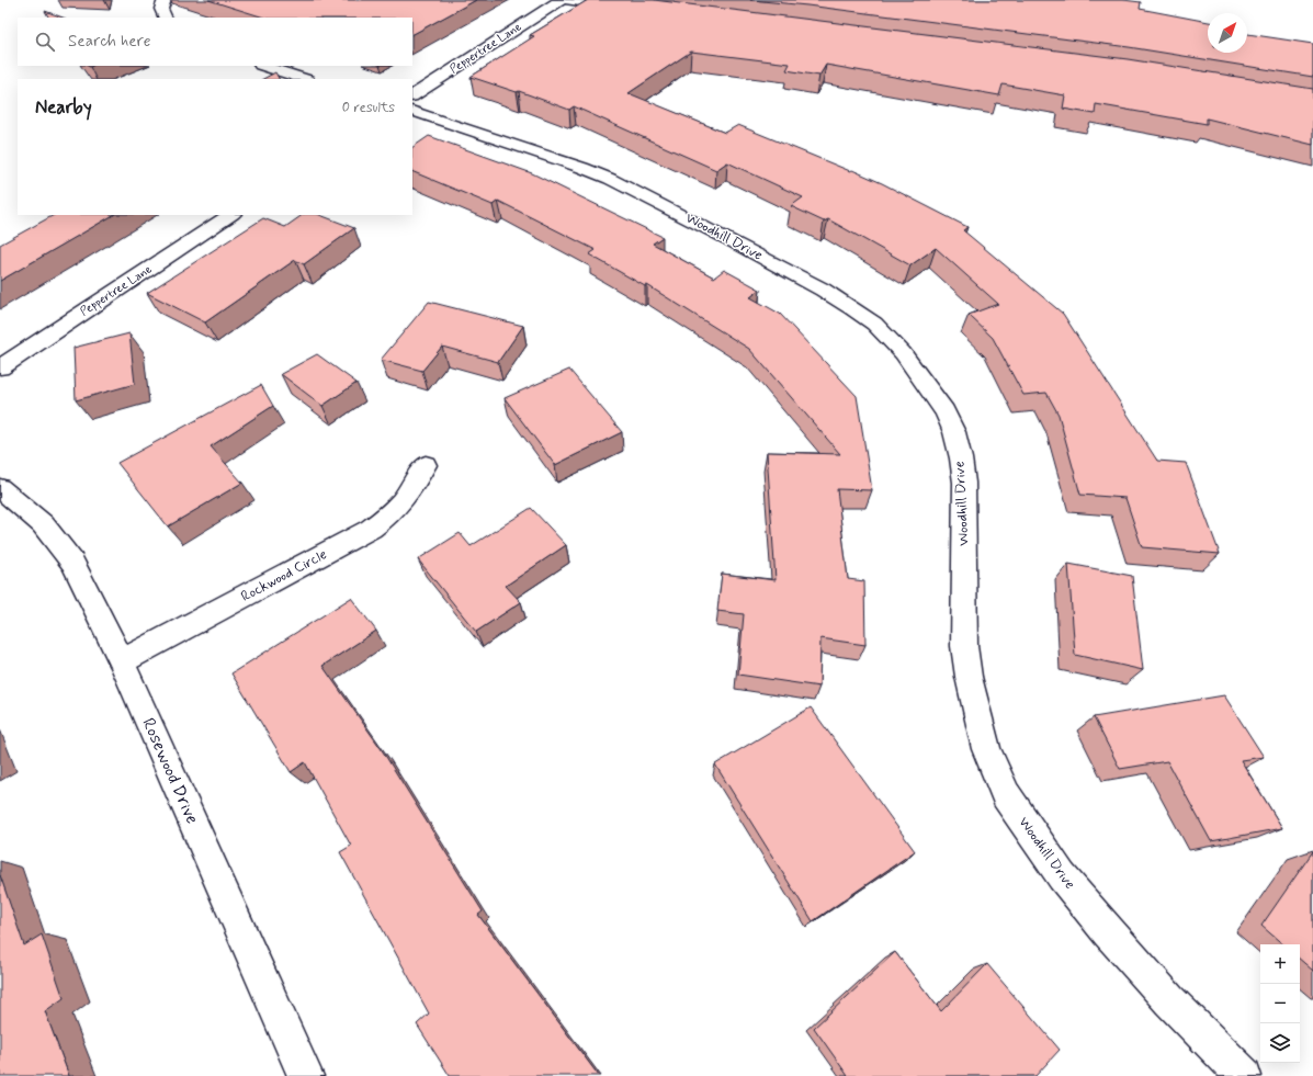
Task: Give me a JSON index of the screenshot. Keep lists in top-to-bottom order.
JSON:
{
  "streets": {
    "street": [
      "Peppertree Lane",
      "Woodhill Drive",
      "Rockwood Circle",
      "Rosewood Drive"
    ]
  },
  "crossings": [
    ["Rockwood Circle", "Rosewood Drive"]
  ],
  "north": "top right",
  "page": {
    "search": "Search here",
    "heading": ["Nearby", "0 results"],
    "map_buttons": ["+", "−"]
  }
}
